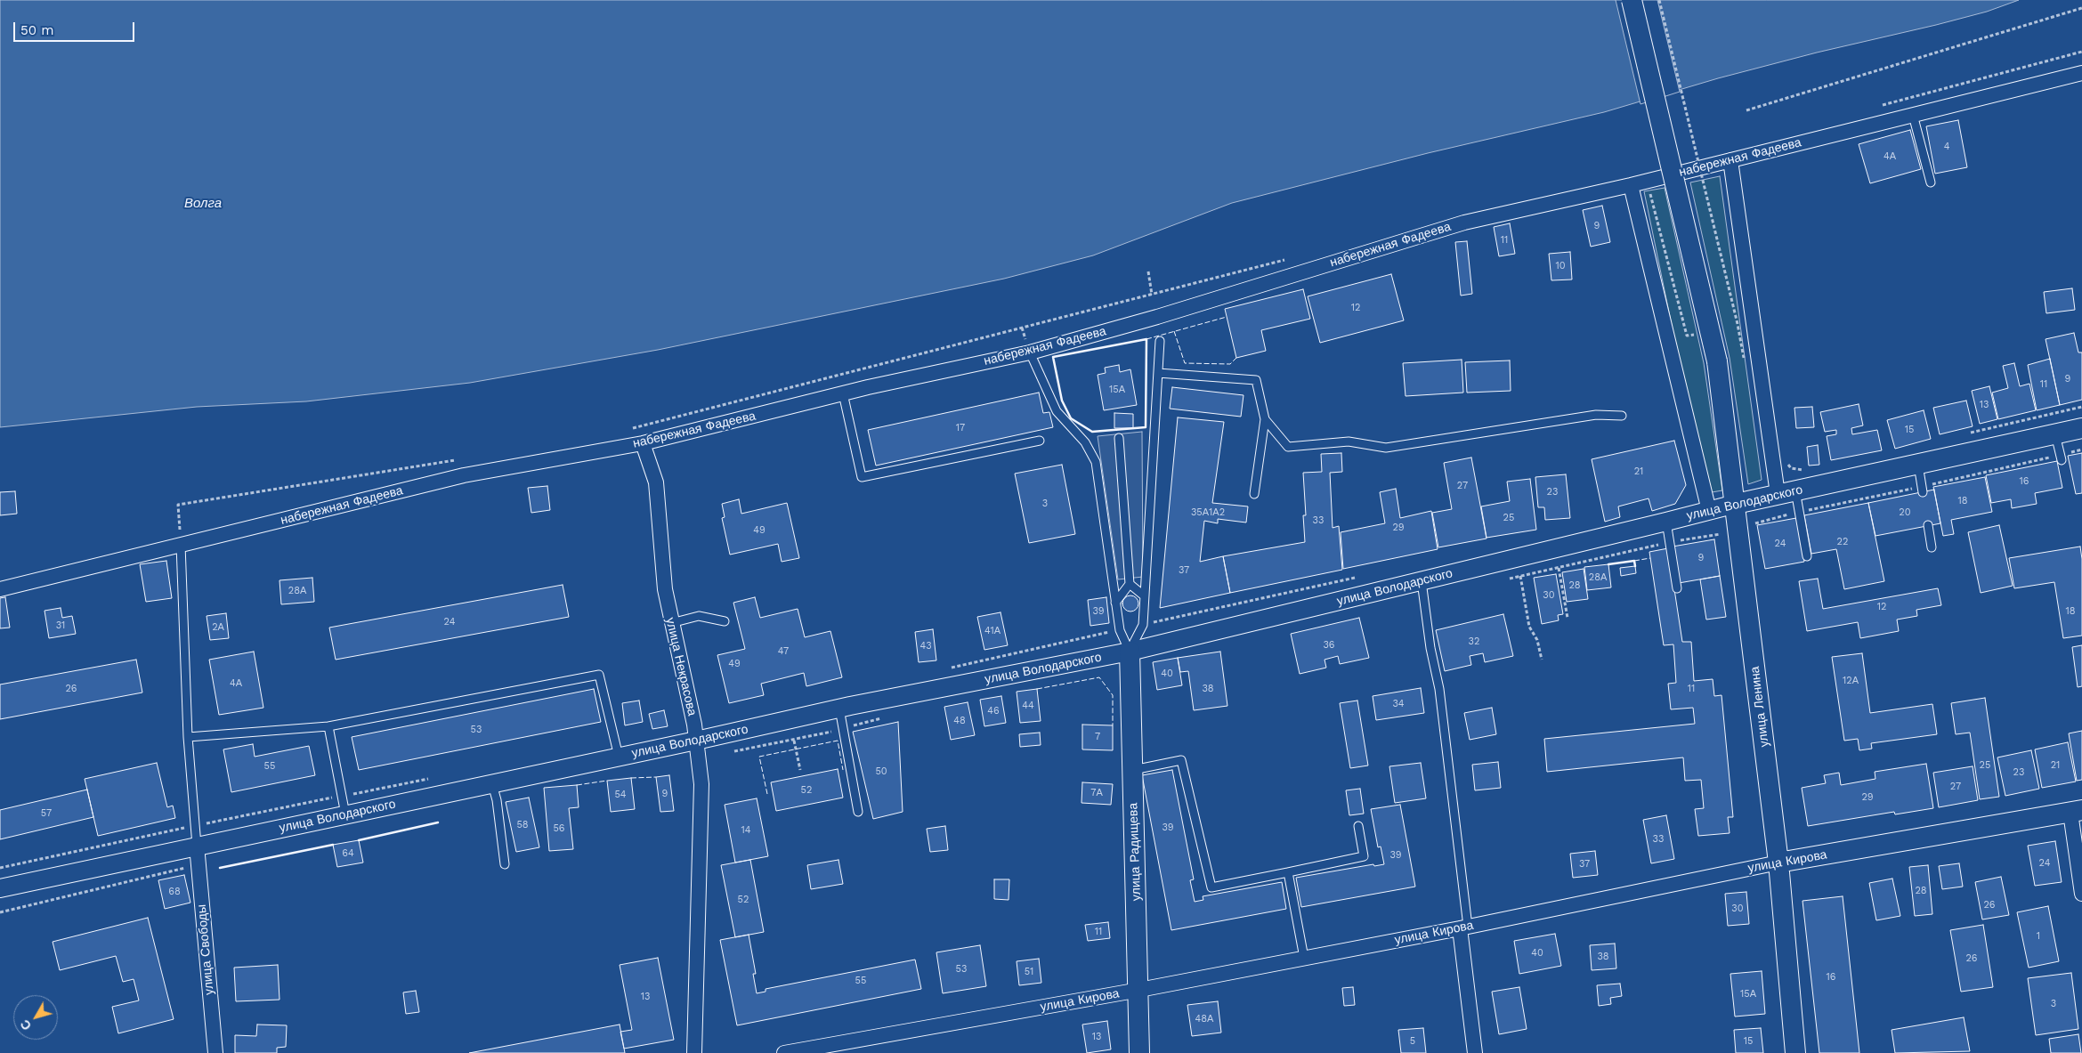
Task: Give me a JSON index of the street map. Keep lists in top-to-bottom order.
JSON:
{
  "streets": {
    "main road": [
      "улица Володарского",
      "улица Ленина",
      "улица Радищева",
      "улица Кирова"
    ],
    "street": ["набережная Фадеева", "улица Некрасова", "улица Свободы"]
  },
  "crossings": [
    ["набережная Фадеева", "улица Некрасова"],
    ["улица Володарского", "улица Некрасова"],
    ["улица Володарского", "улица Ленина"],
    ["улица Володарского", "улица Радищева"],
    ["улица Володарского", "улица Свободы"],
    ["улица Ленина", "улица Кирова"],
    ["улица Радищева", "улица Кирова"]
  ],
  "water": ["Волга"],
  "house_numbers": [
    "4",
    "4А",
    "9",
    "11",
    "10",
    "12",
    "9",
    "11",
    "15А",
    "13",
    "17",
    "15",
    "21",
    "16",
    "27",
    "23",
    "18",
    "3",
    "35А1А2",
    "20",
    "25",
    "33",
    "29",
    "49",
    "22",
    "24",
    "9",
    "37",
    "28А",
    "28",
    "28А",
    "30",
    "12",
    "39",
    "18",
    "24",
    "31",
    "2А",
    "41А",
    "32",
    "36",
    "43",
    "47",
    "49",
    "40",
    "12А",
    "4А",
    "26",
    "38",
    "11",
    "34",
    "44",
    "46",
    "48",
    "53",
    "7",
    "25",
    "21",
    "55",
    "50",
    "23",
    "27",
    "52",
    "7А",
    "9",
    "54",
    "29",
    "57",
    "58",
    "39",
    "56",
    "14",
    "33",
    "64",
    "39",
    "24",
    "37",
    "28",
    "68",
    "52",
    "26",
    "30",
    "11",
    "1",
    "40",
    "38",
    "26",
    "53",
    "51",
    "16",
    "55",
    "15А",
    "13",
    "3",
    "48А",
    "13",
    "5",
    "15"
  ],
  "scale_bar": "50 m",
  "north": "bottom left"
}
